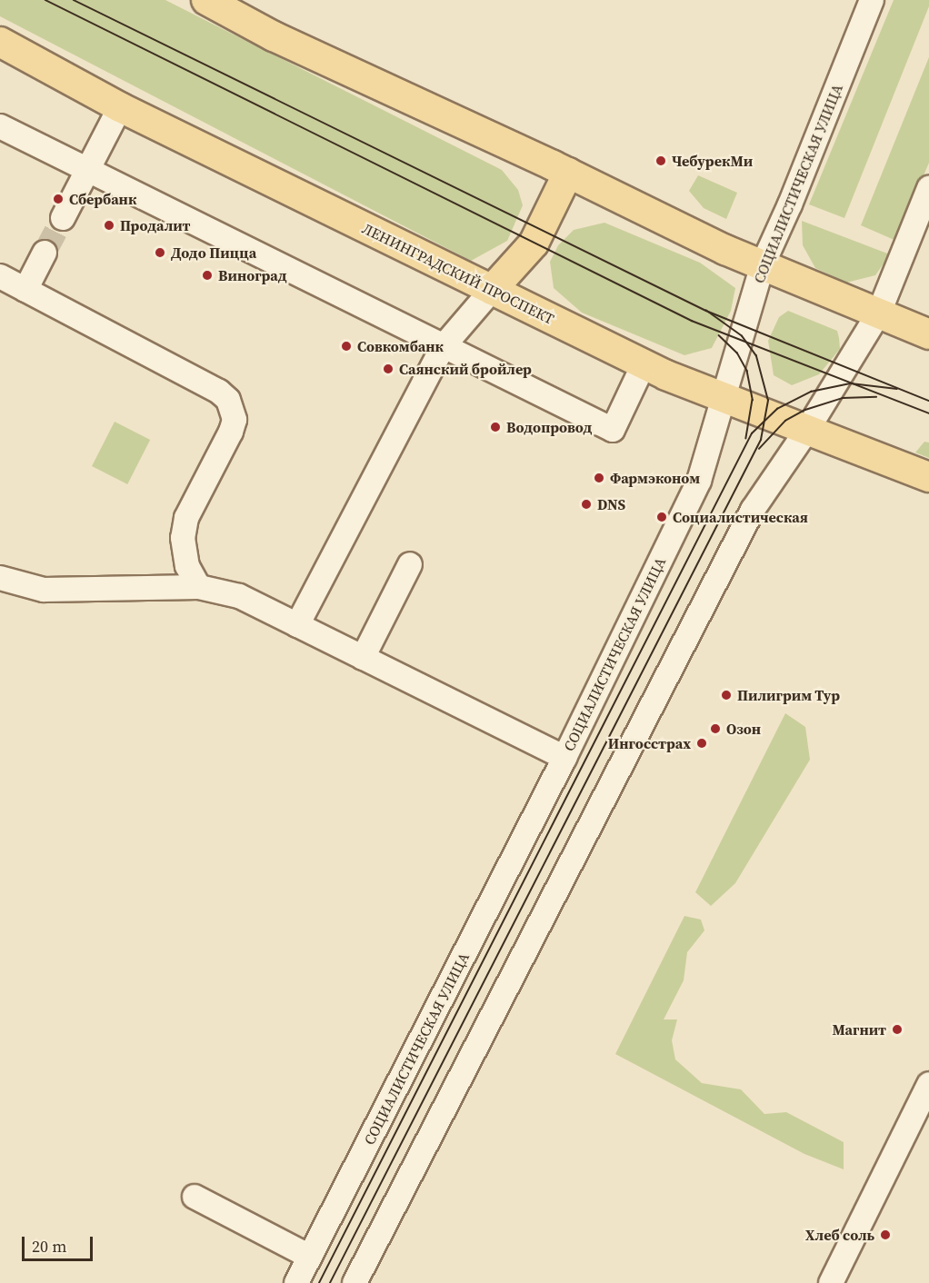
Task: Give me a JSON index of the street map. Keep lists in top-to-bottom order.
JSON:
{
  "streets": {
    "main road": ["ЛЕНИНГРАДСКИЙ ПРОСПЕКТ"],
    "street": ["СОЦИАЛИСТИЧЕСКАЯ УЛИЦА"]
  },
  "crossings": [
    ["СОЦИАЛИСТИЧЕСКАЯ УЛИЦА", "ЛЕНИНГРАДСКИЙ ПРОСПЕКТ"]
  ],
  "places": [
    "ЧебурекМи",
    "Сбербанк",
    "Продалит",
    "Додо Пицца",
    "Виноград",
    "Совкомбанк",
    "Саянский бройлер",
    "Водопровод",
    "Фармэконом",
    "DNS",
    "Социалистическая",
    "Пилигрим Тур",
    "Озон",
    "Ингосстрах",
    "Магнит",
    "Хлеб соль"
  ],
  "scale_bar": "20 m"
}
